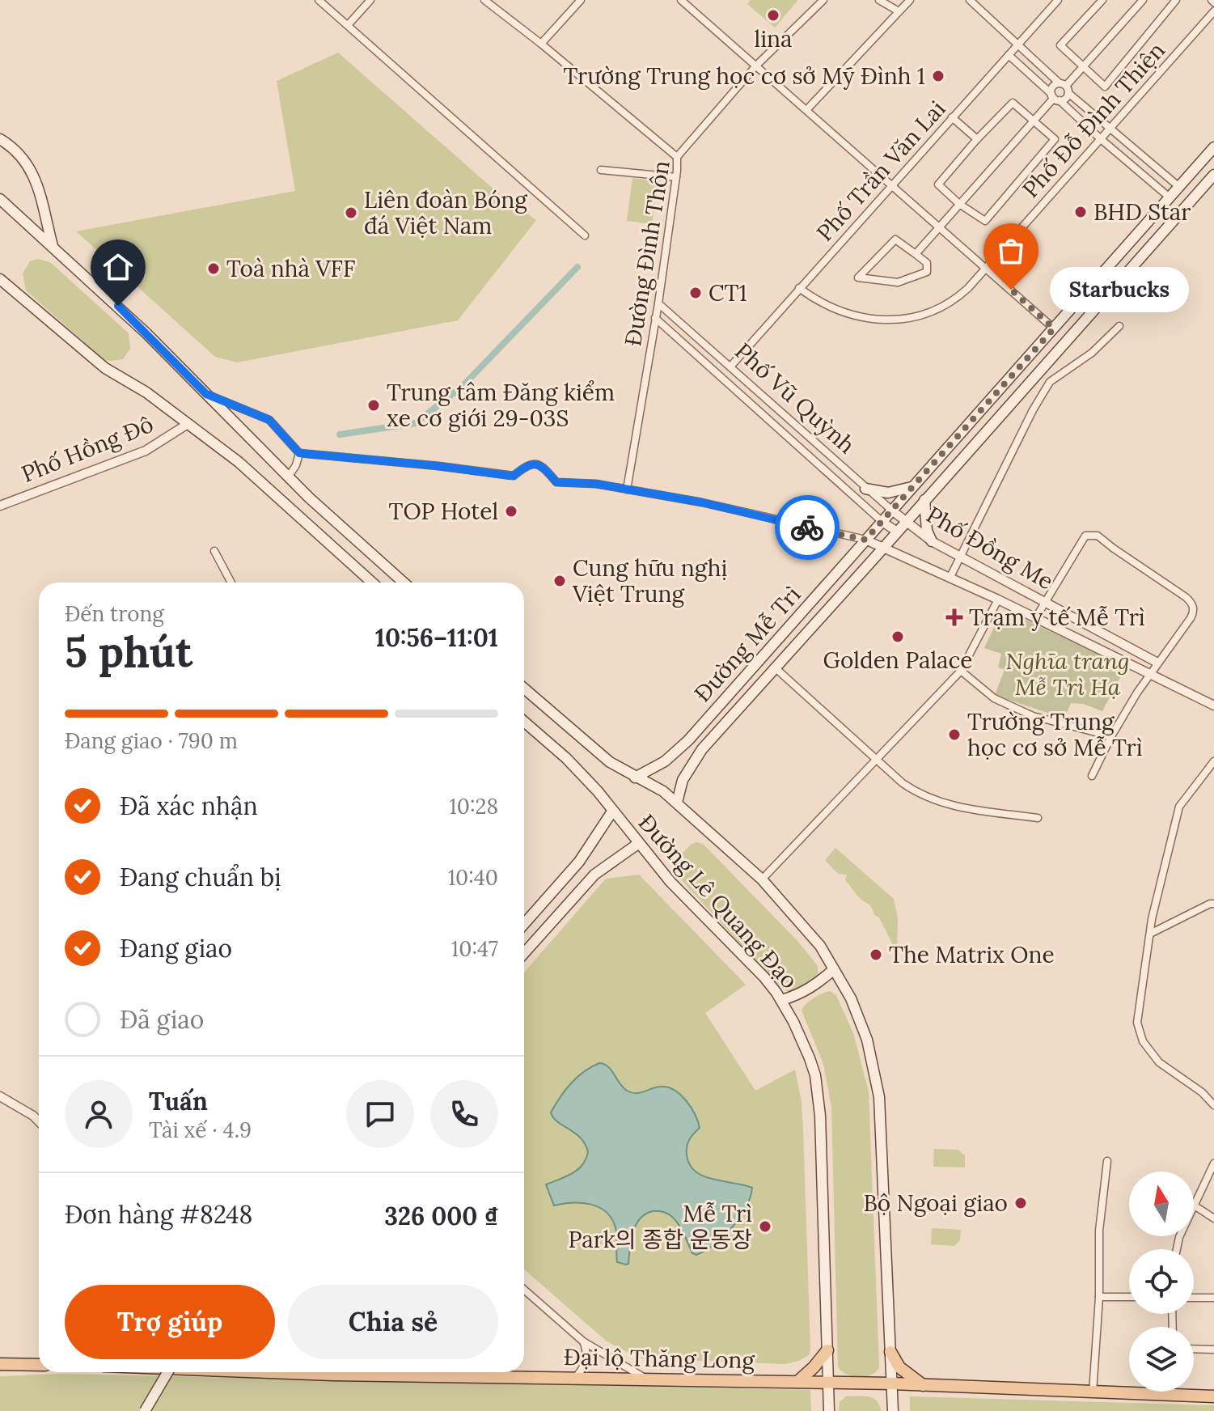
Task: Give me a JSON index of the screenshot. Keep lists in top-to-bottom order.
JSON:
{
  "streets": {
    "main road": ["Đường Mễ Trì", "Đường Lê Quang Đạo", "Đại lộ Thăng Long"],
    "street": [
      "Phố Đỗ Đình Thiện",
      "Phố Trần Văn Lai",
      "Đường Đình Thôn",
      "Phố Vũ Quỳnh",
      "Phố Hồng Đô",
      "Phố Đồng Me"
    ]
  },
  "crossings": [
    ["Phố Đỗ Đình Thiện", "Phố Trần Văn Lai"],
    ["Phố Trần Văn Lai", "Phố Vũ Quỳnh"],
    ["Đường Đình Thôn", "Phố Vũ Quỳnh"],
    ["Phố Vũ Quỳnh", "Phố Đồng Me"],
    ["Phố Vũ Quỳnh", "Đường Mễ Trì"],
    ["Phố Đồng Me", "Đường Mễ Trì"],
    ["Đường Mễ Trì", "Đường Lê Quang Đạo"],
    ["Đường Lê Quang Đạo", "Đại lộ Thăng Long"]
  ],
  "parks": ["Nghĩa trang Mễ Trì Hạ"],
  "places": {
    "other": [
      "lina",
      "Trường Trung học cơ sở Mỹ Đình 1",
      "BHD Star",
      "Liên đoàn Bóng đá Việt Nam",
      "Toà nhà VFF",
      "Starbucks",
      "CT1",
      "Trung tâm Đăng kiểm xe cơ giới 29-03S",
      "TOP Hotel",
      "Cung hữu nghị Việt Trung",
      "Golden Palace",
      "Trường Trung học cơ sở Mễ Trì",
      "The Matrix One",
      "Bộ Ngoại giao",
      "Mễ Trì Park의 종합 운동장"
    ],
    "health": ["Trạm y tế Mễ Trì"]
  },
  "north": "top",
  "page": {
    "bubble": "Starbucks",
    "heading": ["5 phút", "Đến trong", "10:56–11:01"],
    "panel": [
      "Tuấn",
      "Tài xế · 4.9",
      "Đơn hàng #8248",
      "326 000 ₫"
    ],
    "bar": "Đang giao · 790 m",
    "list": [
      ["Đã xác nhận", "10:28"],
      ["Đang chuẩn bị", "10:40"],
      ["Đang giao", "10:47"],
      "Đã giao"
    ],
    "buttons": ["Trợ giúp", "Chia sẻ"]
  }
}
